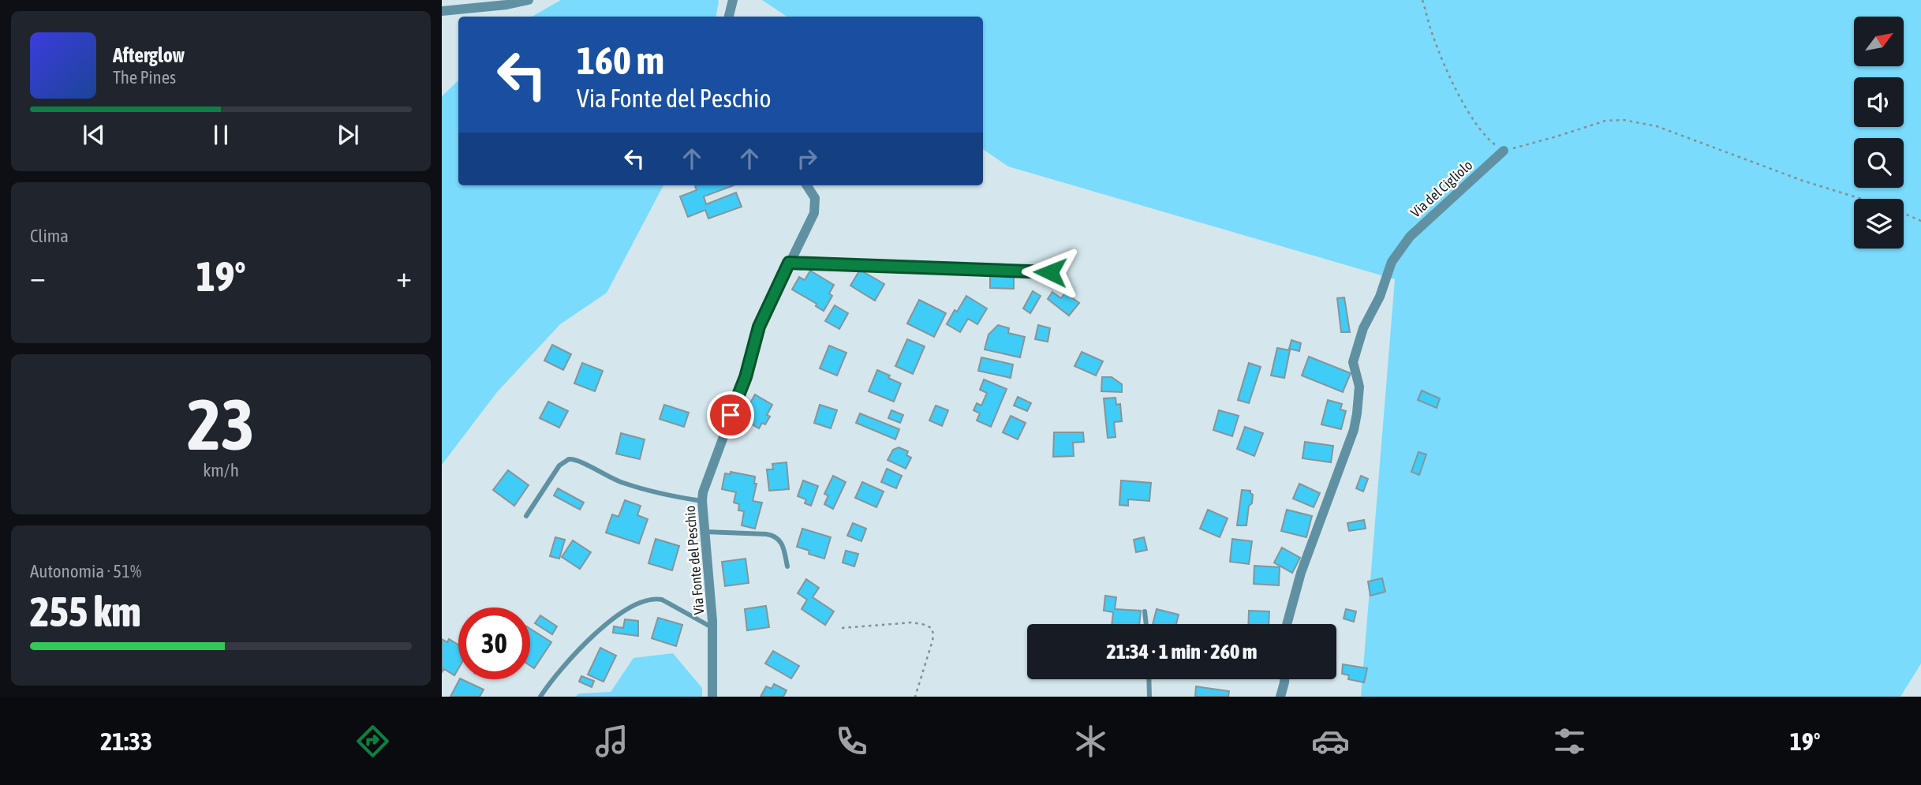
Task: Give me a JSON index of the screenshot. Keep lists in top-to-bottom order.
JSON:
{
  "streets": {
    "street": ["Via del Cigliolo", "Via Fonte del Peschio"]
  },
  "north": "top right",
  "page": {
    "turn": ["160 m", "Via Fonte del Peschio"],
    "song": ["Afterglow", "The Pines"],
    "tile": [
      "Clima",
      ["23", "km/h"],
      ["Autonomia · 51%", "255 km"]
    ],
    "heat": ["−", "19°", "+"],
    "limit": "30",
    "trip": "21:34 · 1 min · 260 m",
    "tabs": ["21:33", "19°"]
  }
}
